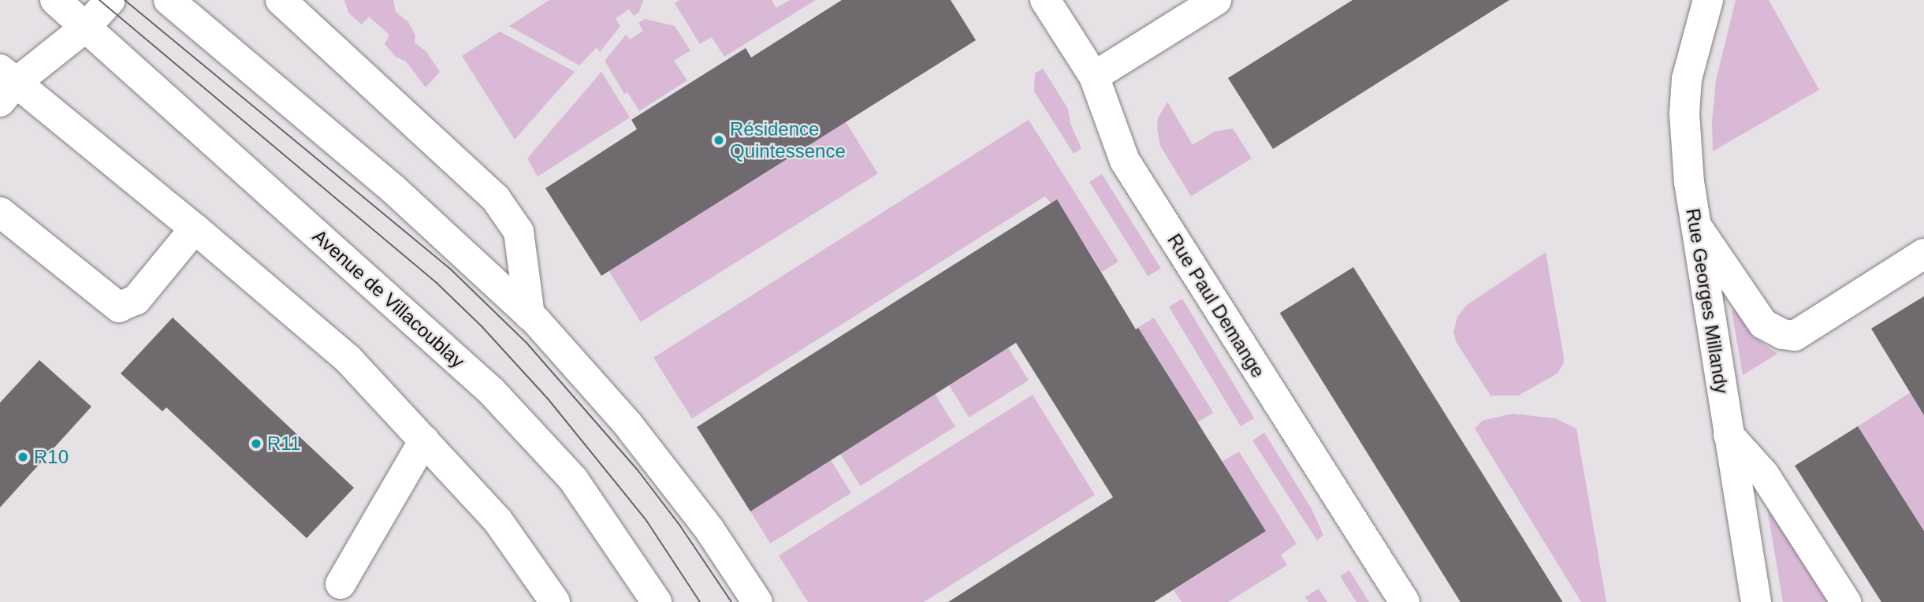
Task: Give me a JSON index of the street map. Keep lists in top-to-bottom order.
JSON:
{
  "streets": {
    "street": ["Avenue de Villacoublay", "Rue Georges Millandy", "Rue Paul Demange"]
  },
  "places": ["Résidence Quintessence", "R11", "R10"]
}
